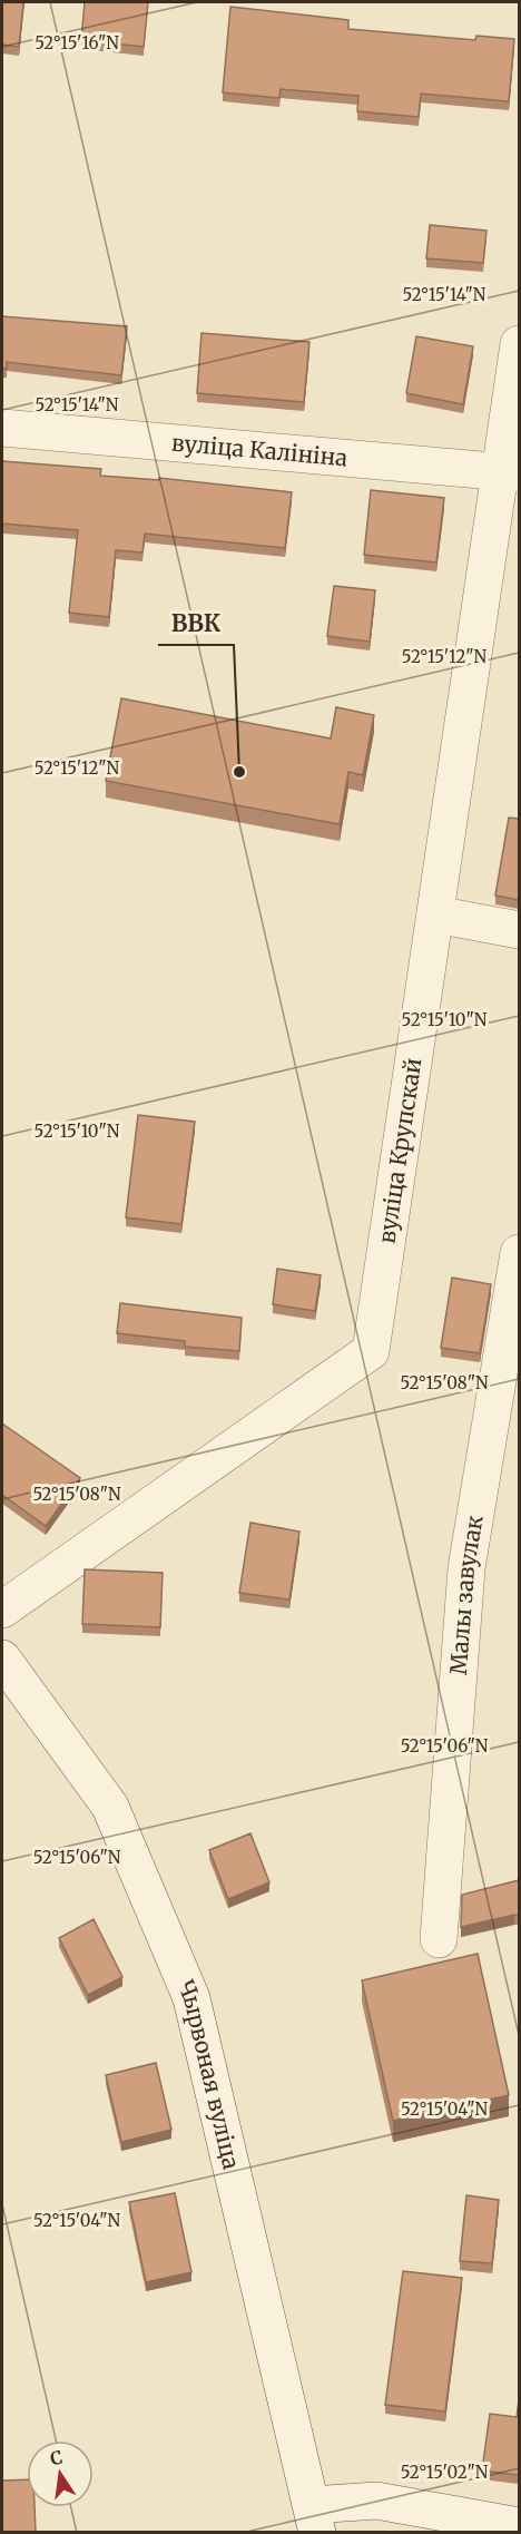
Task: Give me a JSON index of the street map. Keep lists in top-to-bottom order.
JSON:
{
  "streets": {
    "street": [
      "вуліца Калініна",
      "вуліца Крупскай",
      "Малы завулак",
      "Чырвоная вуліца"
    ]
  },
  "crossings": [
    ["вуліца Калініна", "вуліца Крупскай"]
  ],
  "places": ["ВВК"],
  "north": "top",
  "coordinates": [
    "52°15'16\"N",
    "52°15'14\"N",
    "52°15'12\"N",
    "52°15'10\"N",
    "52°15'08\"N",
    "52°15'06\"N",
    "52°15'04\"N",
    "52°15'02\"N"
  ]
}
